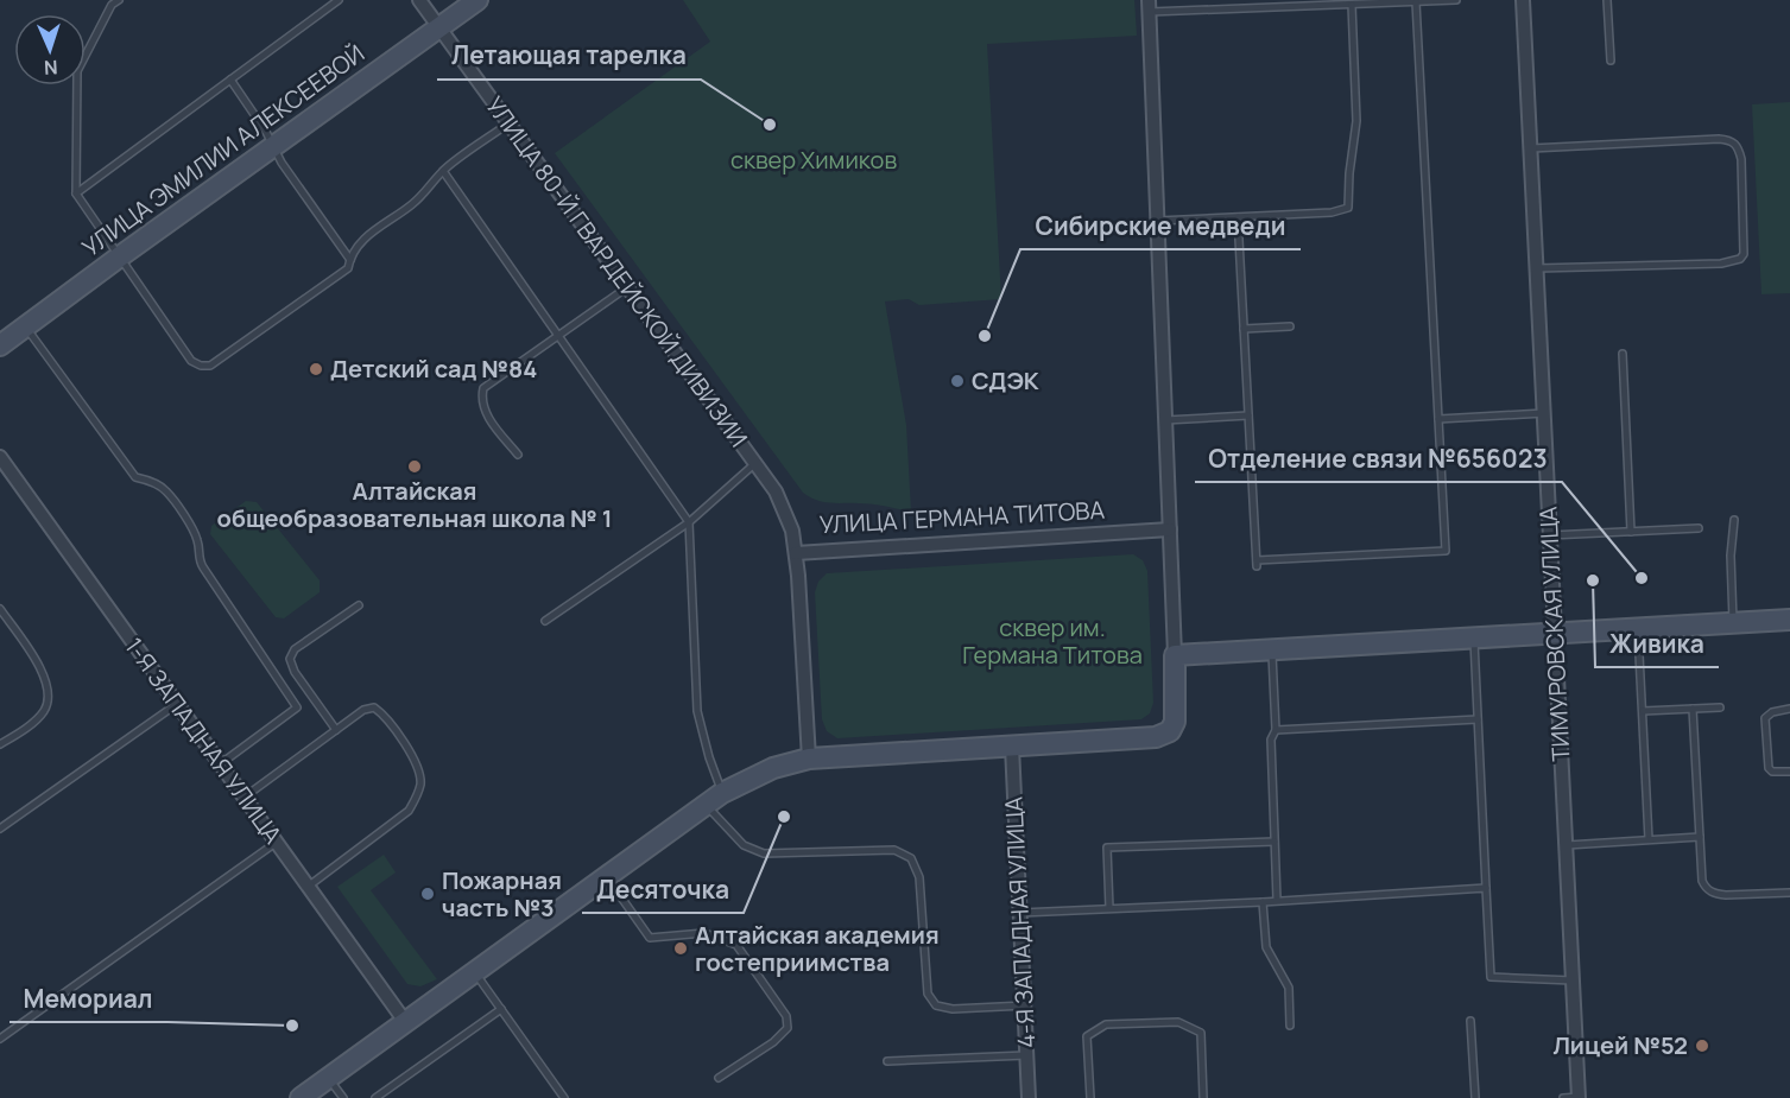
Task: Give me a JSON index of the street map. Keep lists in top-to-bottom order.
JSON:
{
  "streets": {
    "street": [
      "УЛИЦА ЭМИЛИИ АЛЕКСЕЕВОЙ",
      "УЛИЦА 80-Й ГВАРДЕЙСКОЙ ДИВИЗИИ",
      "УЛИЦА ГЕРМАНА ТИТОВА",
      "ТИМУРОВСКАЯ УЛИЦА",
      "1-Я ЗАПАДНАЯ УЛИЦА",
      "4-Я ЗАПАДНАЯ УЛИЦА"
    ]
  },
  "crossings": [
    ["УЛИЦА ЭМИЛИИ АЛЕКСЕЕВОЙ", "УЛИЦА 80-Й ГВАРДЕЙСКОЙ ДИВИЗИИ"],
    ["УЛИЦА 80-Й ГВАРДЕЙСКОЙ ДИВИЗИИ", "УЛИЦА ГЕРМАНА ТИТОВА"]
  ],
  "parks": ["сквер Химиков", "сквер им. Германа Титова"],
  "places": [
    "Летающая тарелка",
    "Сибирские медведи",
    "Детский сад №84",
    "СДЭК",
    "Алтайская общеобразовательная школа № 1",
    "Отделение связи №656023",
    "Живика",
    "Десяточка",
    "Пожарная часть №3",
    "Алтайская академия гостеприимства",
    "Мемориал",
    "Лицей №52"
  ],
  "north": "bottom"
}
